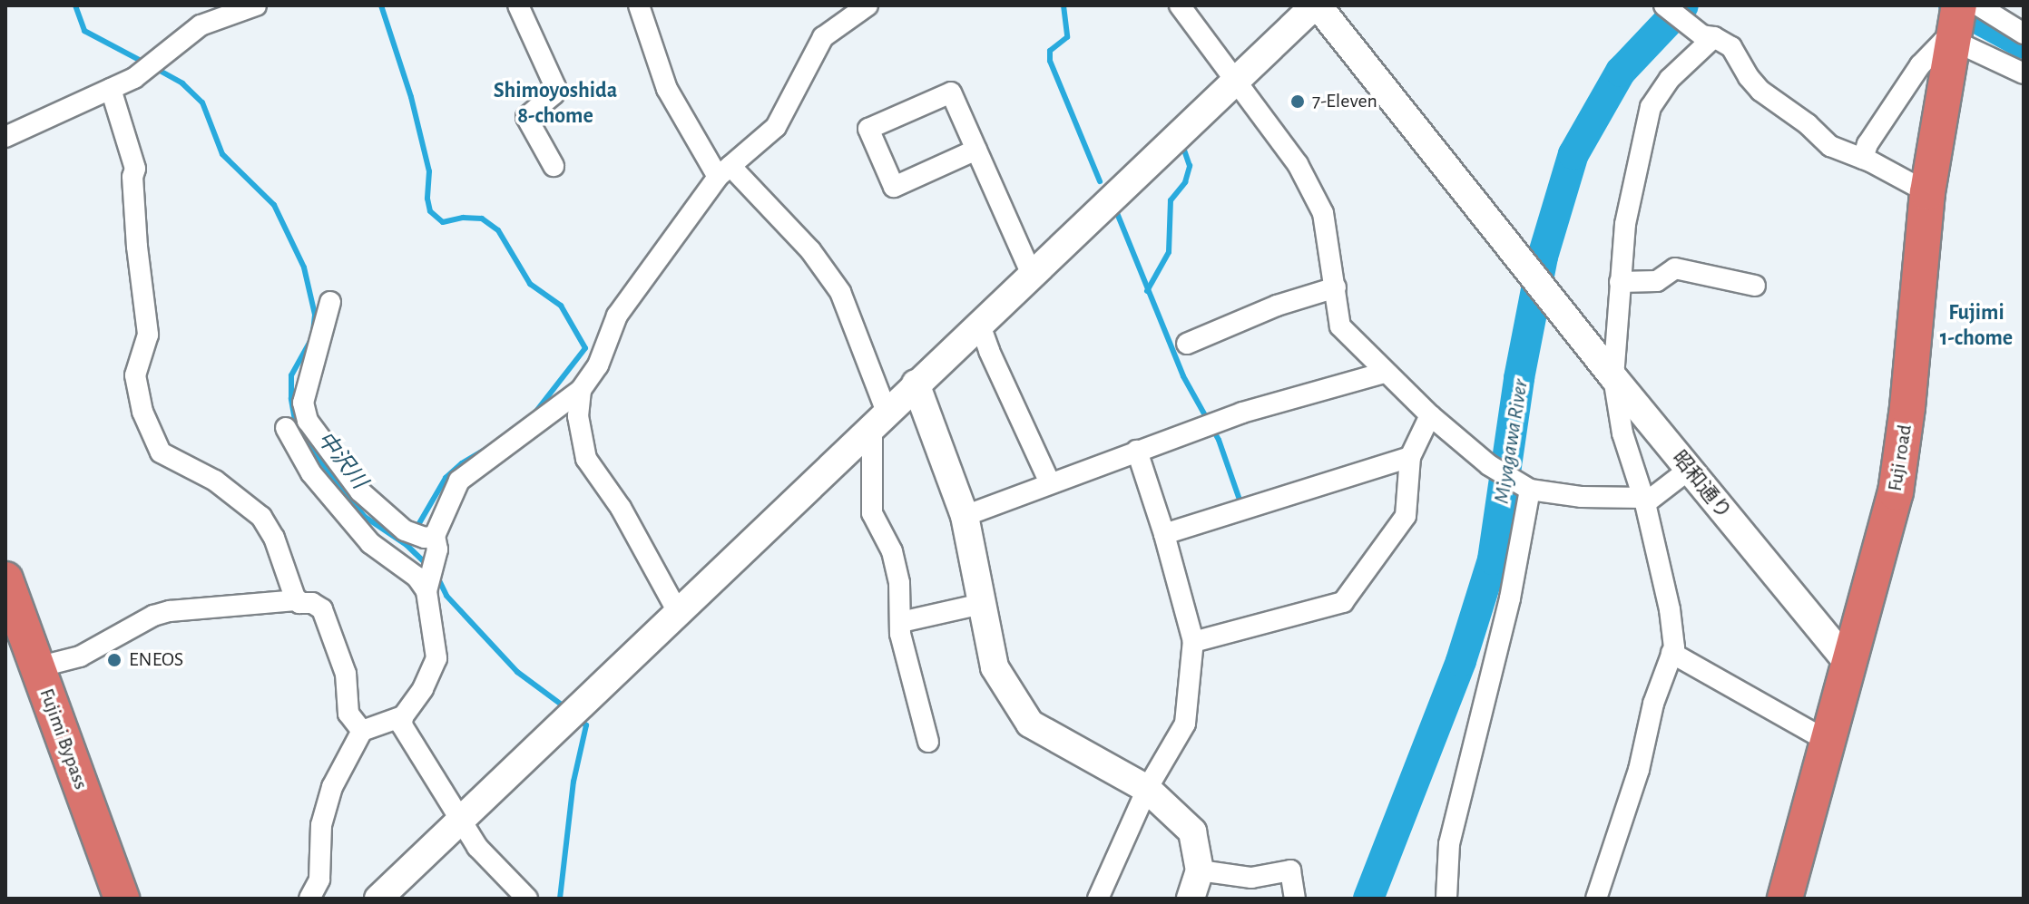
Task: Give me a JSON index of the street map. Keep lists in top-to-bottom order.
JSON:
{
  "streets": {
    "highway": ["Fuji road", "Fujimi Bypass"],
    "street": ["昭和通り"]
  },
  "crossings": [
    ["Fuji road", "昭和通り"]
  ],
  "districts": ["Shimoyoshida 8-chome", "Fujimi 1-chome"],
  "water": ["Miyagawa River", "中沢川"],
  "places": ["7-Eleven", "ENEOS"]
}
